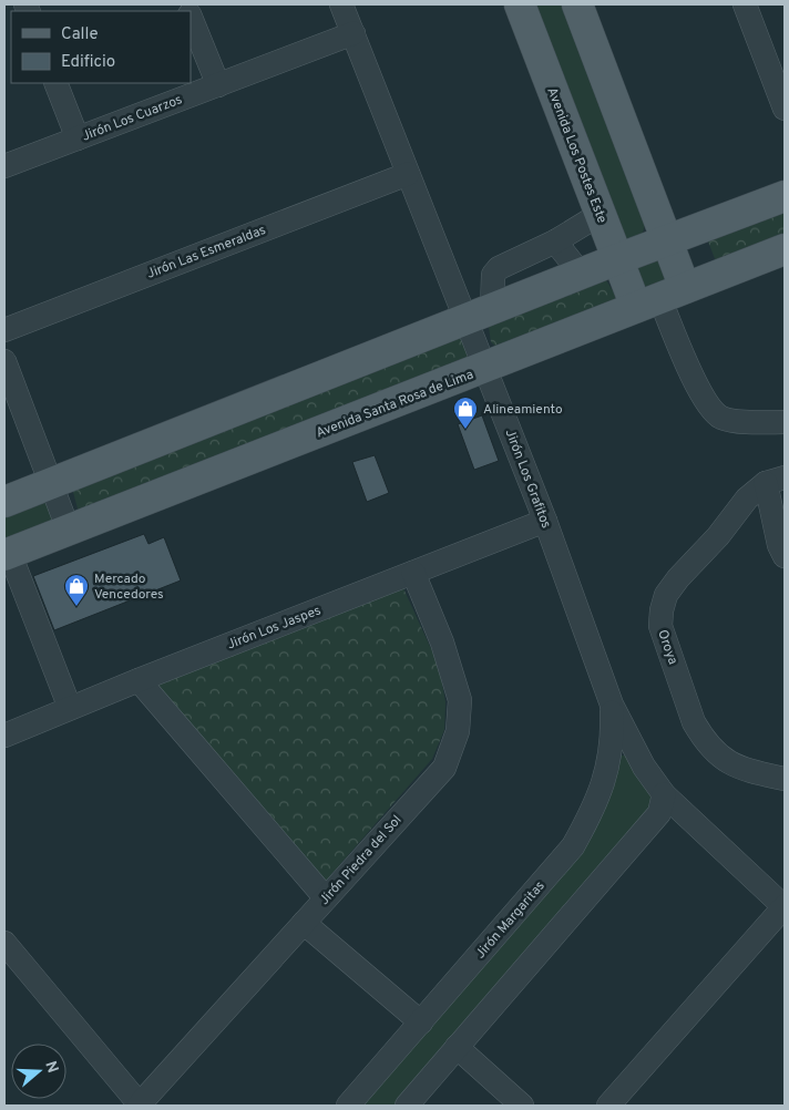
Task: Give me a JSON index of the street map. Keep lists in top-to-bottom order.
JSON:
{
  "streets": {
    "main road": ["Avenida Los Postes Este", "Avenida Santa Rosa de Lima"],
    "street": [
      "Jirón Los Cuarzos",
      "Jirón Las Esmeraldas",
      "Jirón Los Grafitos",
      "Jirón Los Jaspes",
      "Oroya",
      "Jirón Piedra del Sol",
      "Jirón Margaritas"
    ]
  },
  "crossings": [
    ["Jirón Los Cuarzos", "Jirón Los Grafitos"],
    ["Avenida Los Postes Este", "Avenida Santa Rosa de Lima"],
    ["Jirón Las Esmeraldas", "Jirón Los Grafitos"],
    ["Avenida Santa Rosa de Lima", "Jirón Los Grafitos"],
    ["Jirón Los Grafitos", "Jirón Los Jaspes"],
    ["Jirón Los Grafitos", "Jirón Margaritas"],
    ["Jirón Los Jaspes", "Jirón Piedra del Sol"]
  ],
  "places": {
    "shop": ["Alineamiento", "Mercado Vencedores"]
  },
  "legend": ["Calle", "Edificio"],
  "north": "right"
}
